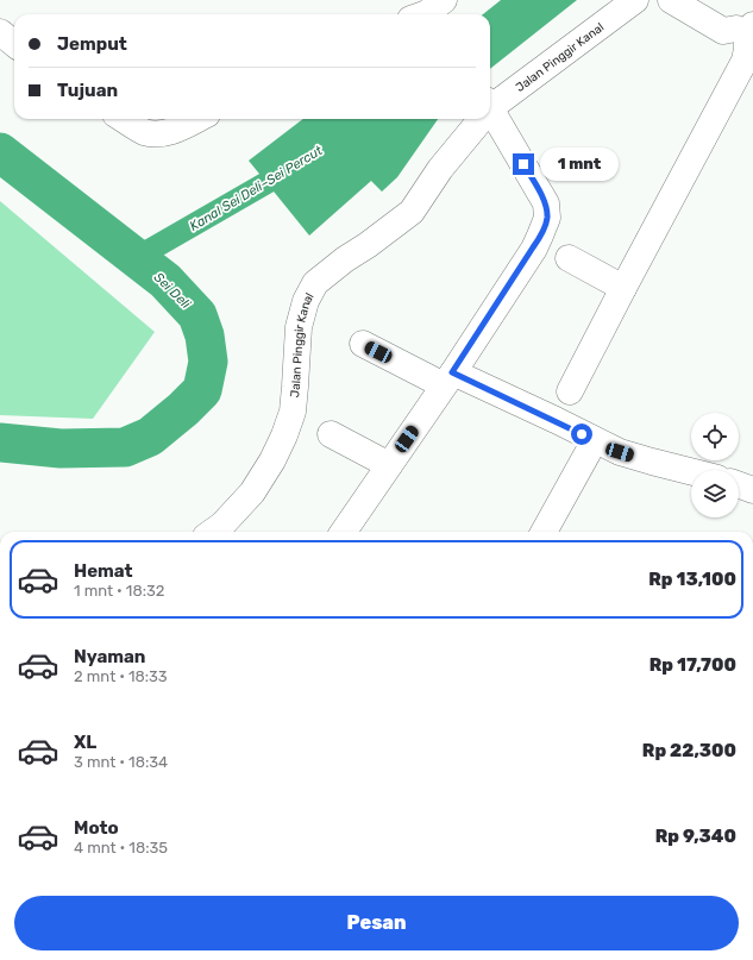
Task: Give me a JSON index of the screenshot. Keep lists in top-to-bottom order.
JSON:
{
  "streets": {
    "street": ["Jalan Pinggir Kanal"]
  },
  "water": ["Kanal Sei Deli–Sei Percut", "Sei Deli"],
  "page": {
    "banner": ["Jemput", "Tujuan"],
    "bubble": "1 mnt",
    "list": [
      {
        "name": "Hemat",
        "note": "1 mnt · 18:32",
        "value": "Rp 13,100"
      },
      {
        "name": "Nyaman",
        "note": "2 mnt · 18:33",
        "value": "Rp 17,700"
      },
      {
        "name": "XL",
        "note": "3 mnt · 18:34",
        "value": "Rp 22,300"
      },
      {
        "name": "Moto",
        "note": "4 mnt · 18:35",
        "value": "Rp 9,340"
      }
    ],
    "buttons": "Pesan"
  }
}
